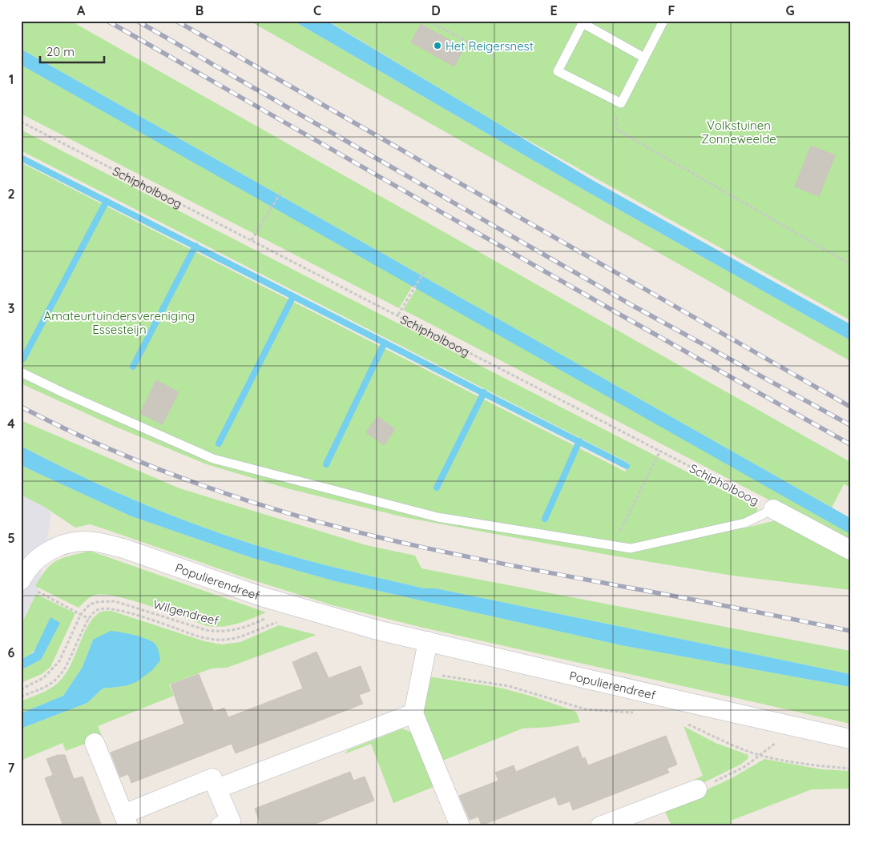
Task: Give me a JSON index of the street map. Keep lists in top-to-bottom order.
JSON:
{
  "streets": {
    "street": ["Schipholboog", "Populierendreef"],
    "path": ["Wilgendreef"]
  },
  "crossings": [
    ["Populierendreef", "Wilgendreef"]
  ],
  "parks": ["Volkstuinen Zonneweelde", "Amateurtuindersvereniging Essesteijn"],
  "places": ["Het Reigersnest"],
  "scale_bar": "20 m",
  "grid": {
    "columns": [
      "A",
      "B",
      "C",
      "D",
      "E",
      "F",
      "G"
    ],
    "rows": [
      "1",
      "2",
      "3",
      "4",
      "5",
      "6",
      "7"
    ]
  }
}
